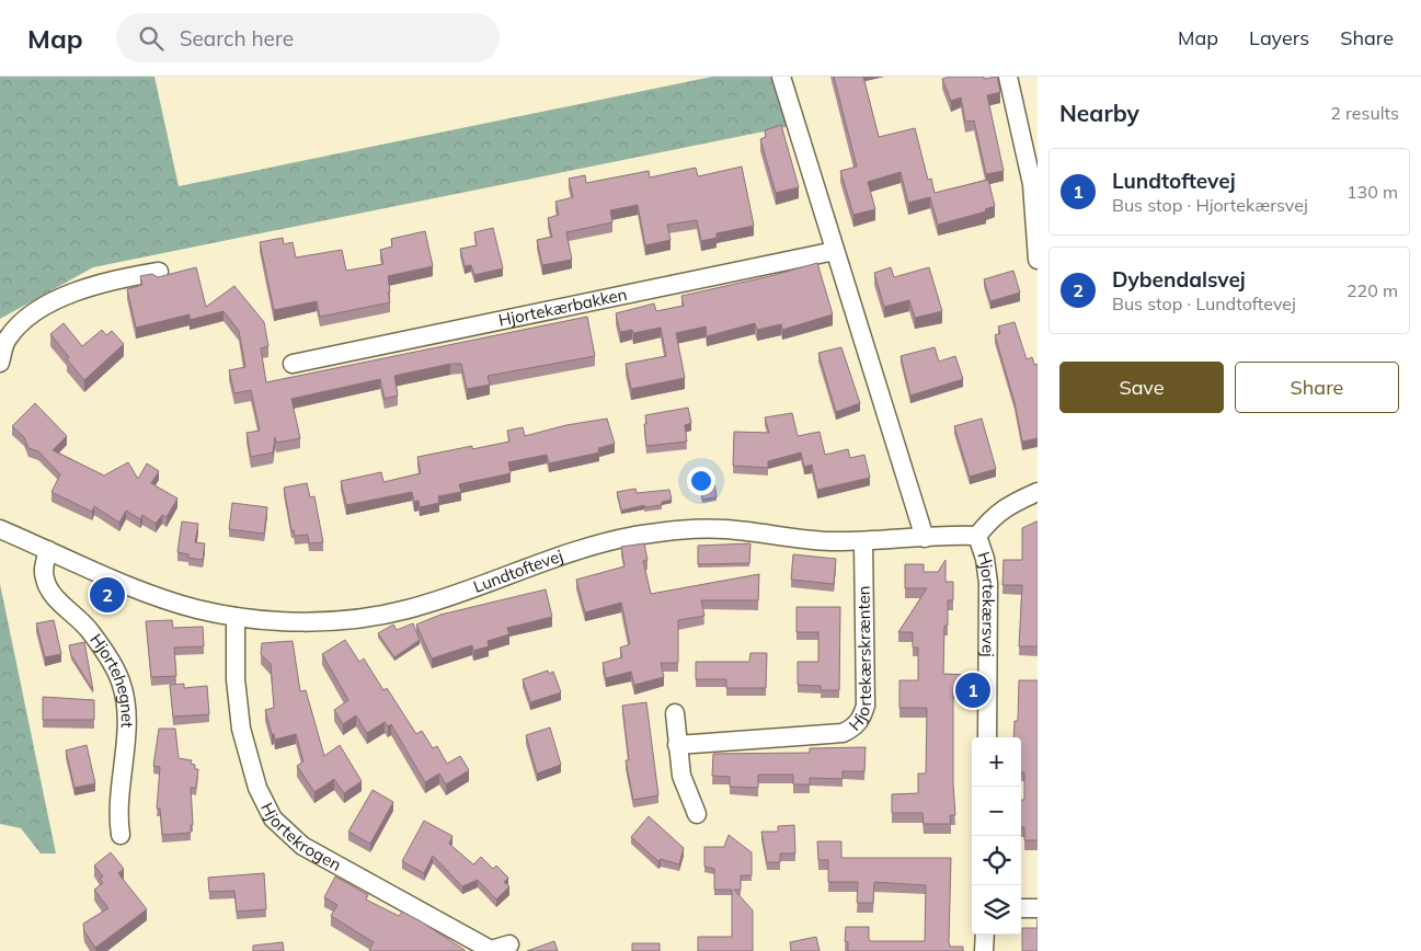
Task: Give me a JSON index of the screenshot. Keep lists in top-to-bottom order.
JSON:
{
  "streets": {
    "street": [
      "Hjortekærbakken",
      "Lundtoftevej",
      "Hjortekærsvej",
      "Hjortekærskrænten",
      "Hjortehegnet",
      "Hjortekrogen"
    ]
  },
  "crossings": [
    ["Lundtoftevej", "Hjortekærsvej"],
    ["Lundtoftevej", "Hjortekærskrænten"],
    ["Lundtoftevej", "Hjortehegnet"],
    ["Lundtoftevej", "Hjortekrogen"]
  ],
  "page": {
    "header": "Map",
    "search": "Search here",
    "nav": ["Map", "Layers", "Share"],
    "heading": ["Nearby", "2 results"],
    "list": [
      {
        "mark": "1",
        "name": "Lundtoftevej",
        "note": "Bus stop · Hjortekærsvej",
        "value": "130 m"
      },
      {
        "mark": "2",
        "name": "Dybendalsvej",
        "note": "Bus stop · Lundtoftevej",
        "value": "220 m"
      }
    ],
    "buttons": ["Save", "Share"],
    "pins": ["2", "1"],
    "map_buttons": ["+", "−"]
  }
}
